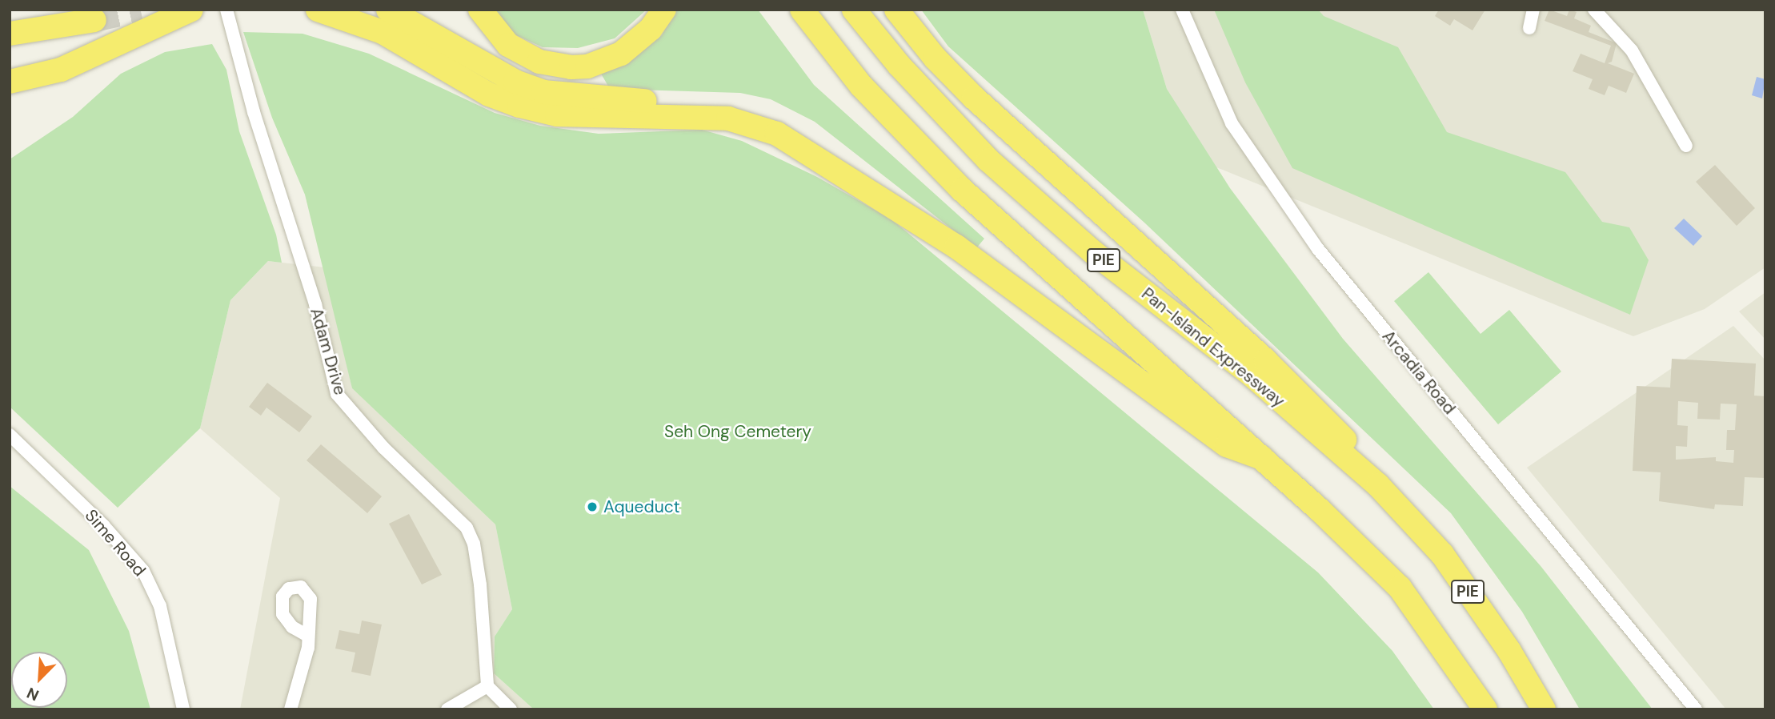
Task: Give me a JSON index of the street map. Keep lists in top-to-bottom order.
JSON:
{
  "streets": {
    "highway": ["PIE", "Pan-Island Expressway"],
    "street": ["Adam Drive", "Arcadia Road", "Sime Road"]
  },
  "parks": ["Seh Ong Cemetery"],
  "places": ["Aqueduct"],
  "north": "bottom left"
}
